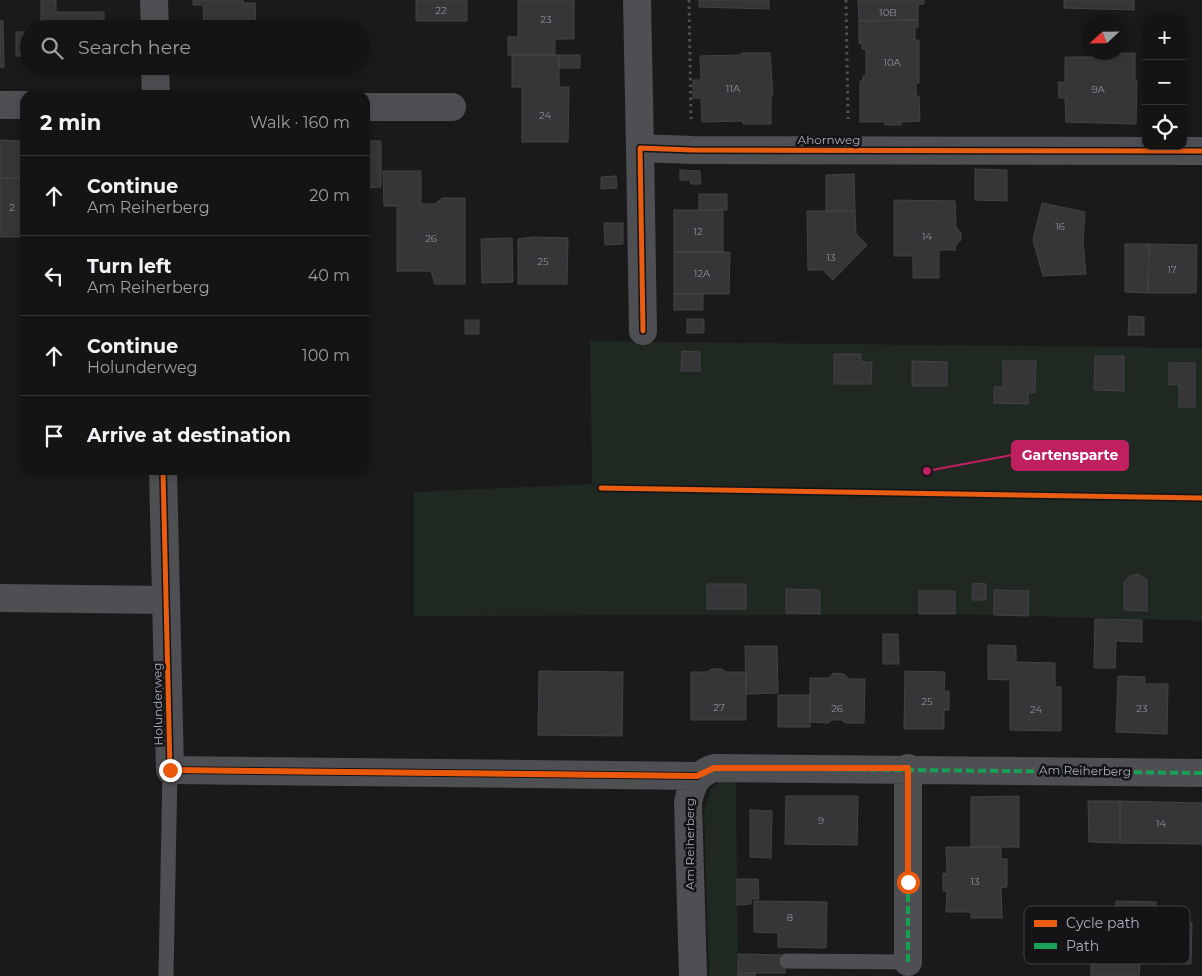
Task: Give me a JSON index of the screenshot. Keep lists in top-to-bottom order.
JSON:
{
  "streets": {
    "street": ["Ahornweg", "Holunderweg", "Am Reiherberg"]
  },
  "places": ["Gartensparte"],
  "house_numbers": [
    "22",
    "10B",
    "23",
    "10A",
    "11A",
    "9A",
    "24",
    "2",
    "16",
    "12",
    "14",
    "26",
    "13",
    "25",
    "17",
    "12A",
    "25",
    "27",
    "26",
    "23",
    "24",
    "9",
    "14",
    "13",
    "8"
  ],
  "legend": ["Cycle path", "Path"],
  "north": "left",
  "page": {
    "map_buttons": ["+", "−"],
    "search": "Search here",
    "heading": ["2 min", "Walk · 160 m"],
    "list": [
      ["Continue", "Am Reiherberg", "20 m"],
      ["Turn left", "Am Reiherberg", "40 m"],
      ["Continue", "Holunderweg", "100 m"],
      "Arrive at destination"
    ]
  }
}
